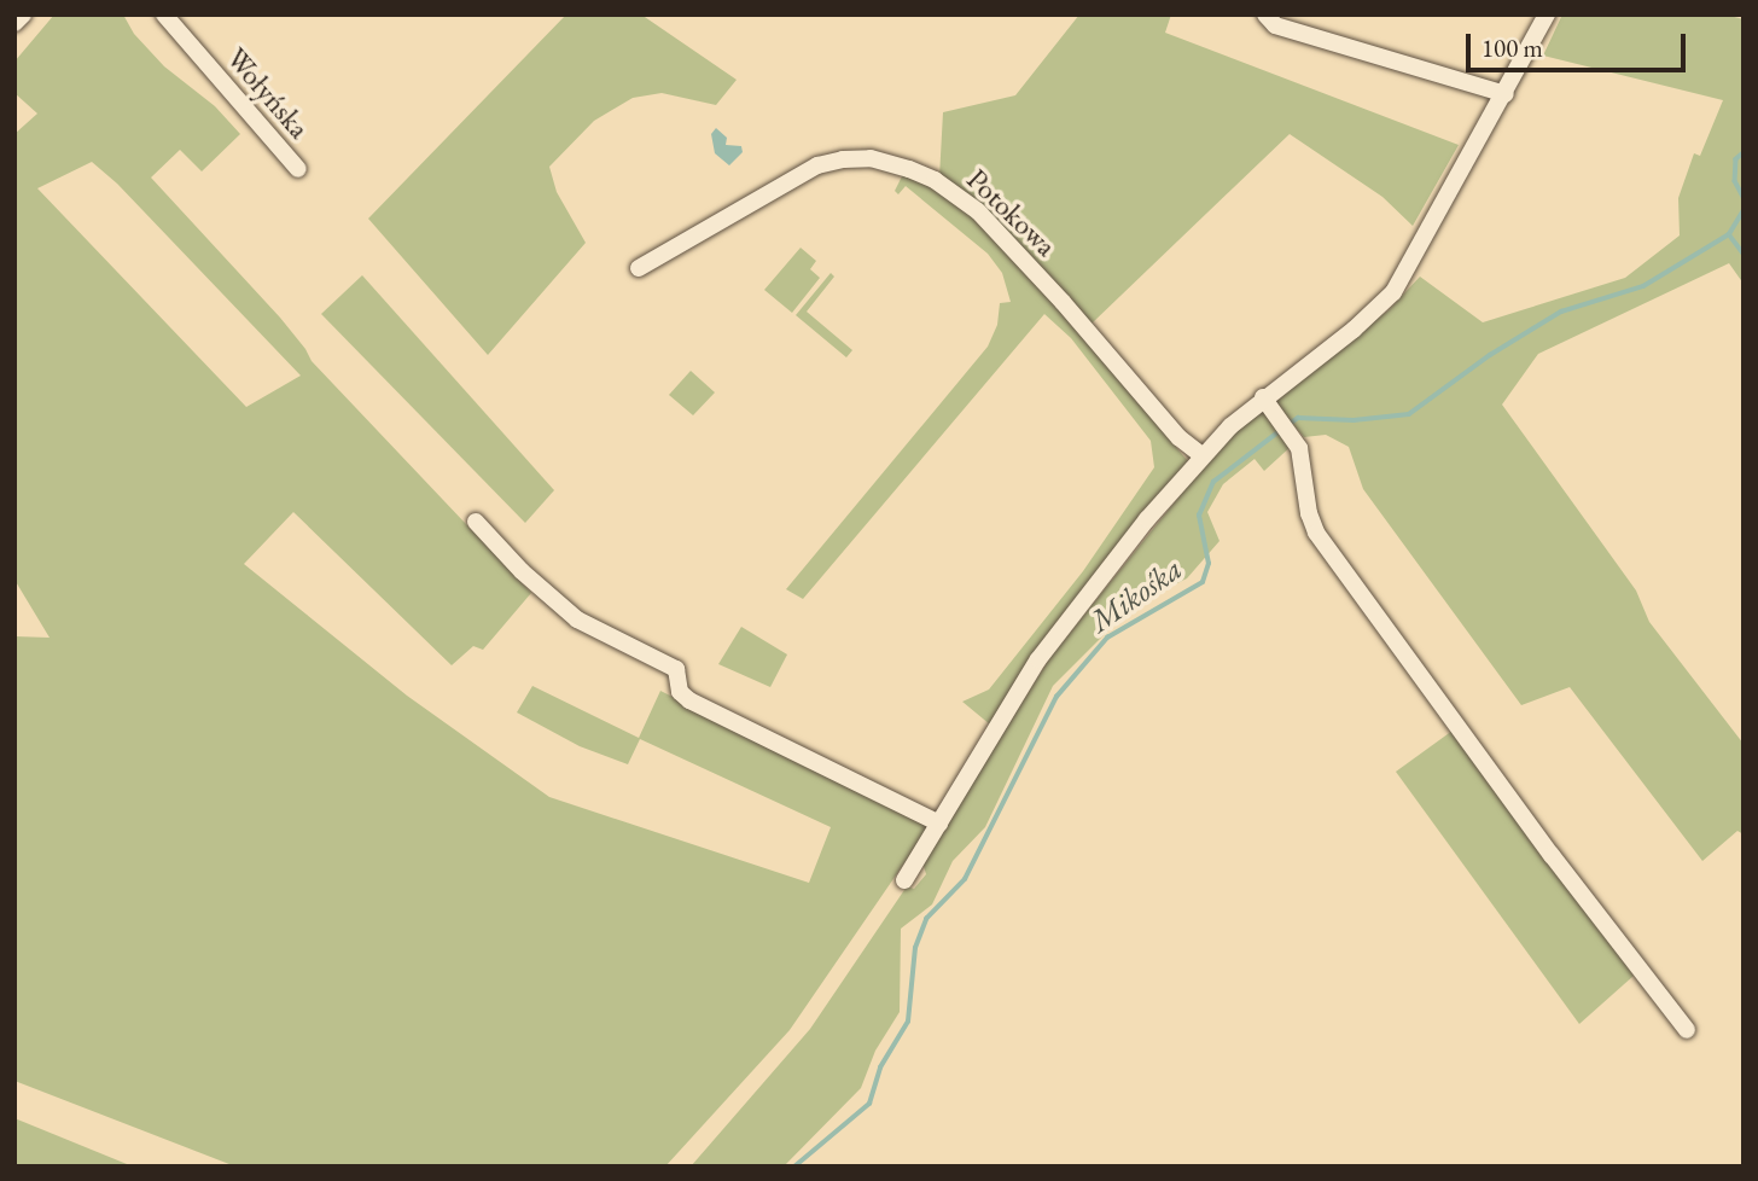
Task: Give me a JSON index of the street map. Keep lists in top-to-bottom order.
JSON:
{
  "streets": {
    "street": ["Wołyńska", "Potokowa"]
  },
  "water": ["Mikośka"],
  "scale_bar": "100 m"
}
